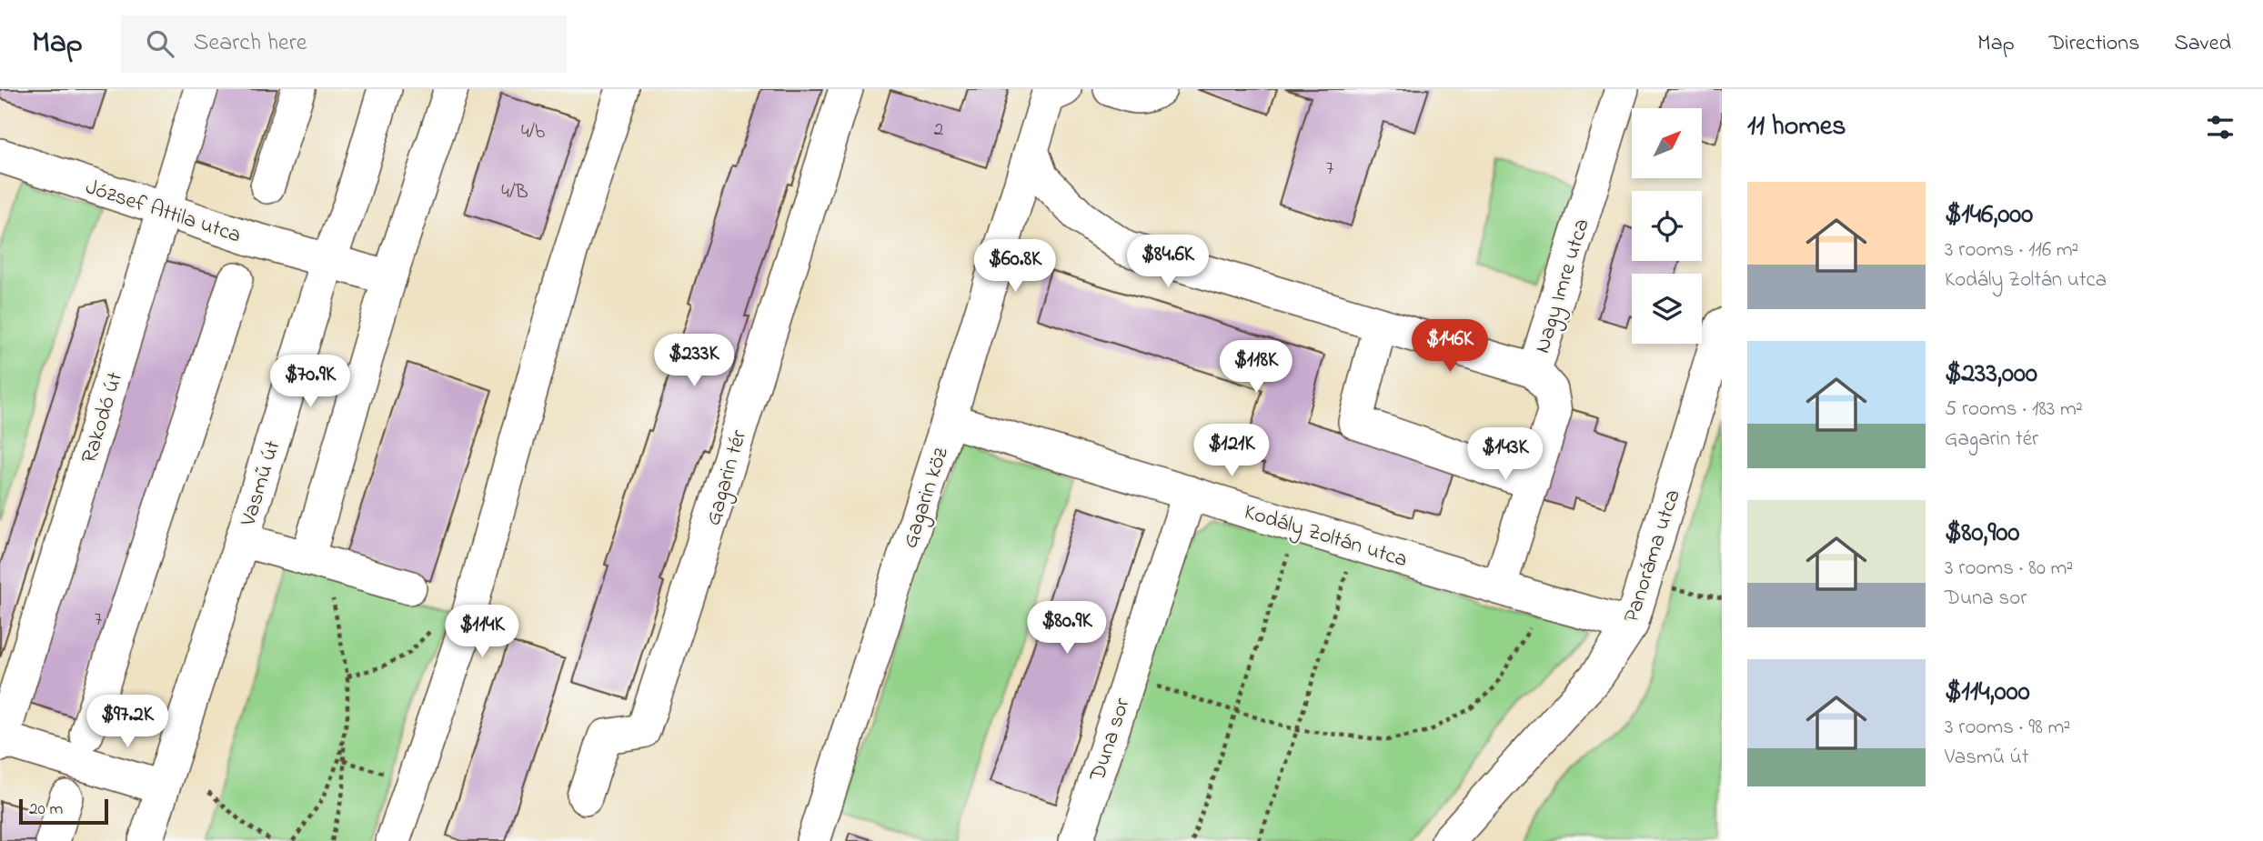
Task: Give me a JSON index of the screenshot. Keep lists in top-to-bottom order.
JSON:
{
  "streets": {
    "street": [
      "József Attila utca",
      "Nagy Imre utca",
      "Rakodó út",
      "Gagarin tér",
      "Vasmű út",
      "Gagarin köz",
      "Kodály Zoltán utca",
      "Panoráma utca",
      "Duna sor"
    ]
  },
  "crossings": [
    ["József Attila utca", "Rakodó út"],
    ["József Attila utca", "Vasmű út"],
    ["Nagy Imre utca", "Kodály Zoltán utca"],
    ["Gagarin köz", "Kodály Zoltán utca"],
    ["Kodály Zoltán utca", "Panoráma utca"],
    ["Kodály Zoltán utca", "Duna sor"]
  ],
  "house_numbers": [
    "2",
    "4/b",
    "7",
    "4/B",
    "7"
  ],
  "scale_bar": "20 m",
  "north": "top right",
  "page": {
    "header": "Map",
    "search": "Search here",
    "nav": ["Map", "Directions", "Saved"],
    "heading": "11 homes",
    "list": [
      {
        "name": "$146,000",
        "note": "3 rooms · 116 m² · Kodály Zoltán utca"
      },
      {
        "name": "$233,000",
        "note": "5 rooms · 183 m² · Gagarin tér"
      },
      {
        "name": "$80,900",
        "note": "3 rooms · 80 m² · Duna sor"
      },
      {
        "name": "$114,000",
        "note": "3 rooms · 98 m² · Vasmű út"
      }
    ],
    "price": [
      "$84.6K",
      "$60.8K",
      "$146K",
      "$233K",
      "$118K",
      "$70.9K",
      "$121K",
      "$143K",
      "$80.9K",
      "$114K",
      "$97.2K"
    ],
    "scale": "20 m"
  }
}
